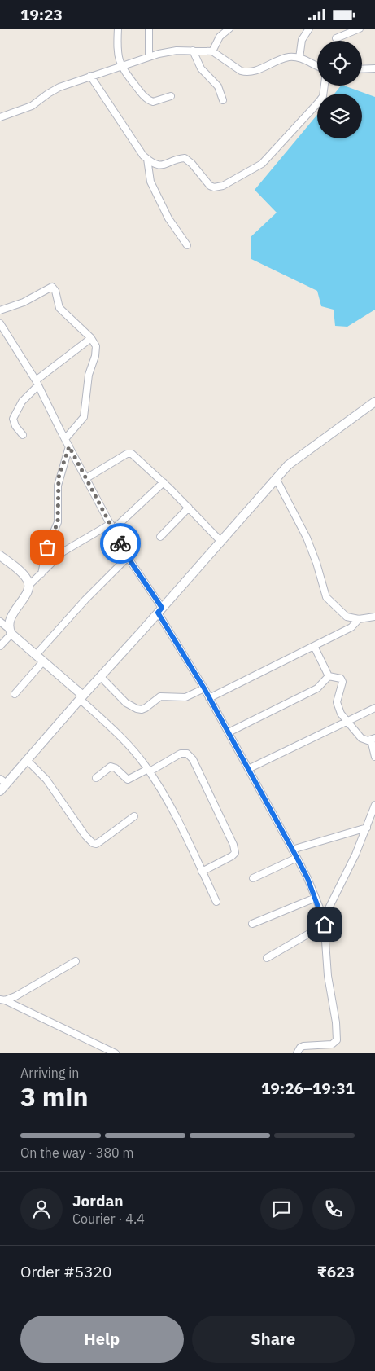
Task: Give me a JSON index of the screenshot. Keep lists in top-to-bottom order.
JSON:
{
  "page": {
    "status": "19:23",
    "heading": ["3 min", "Arriving in", "19:26–19:31"],
    "panel": [
      "Jordan",
      "Courier · 4.4",
      "Order #5320",
      "₹623"
    ],
    "bar": "On the way · 380 m",
    "buttons": ["Help", "Share"]
  }
}
